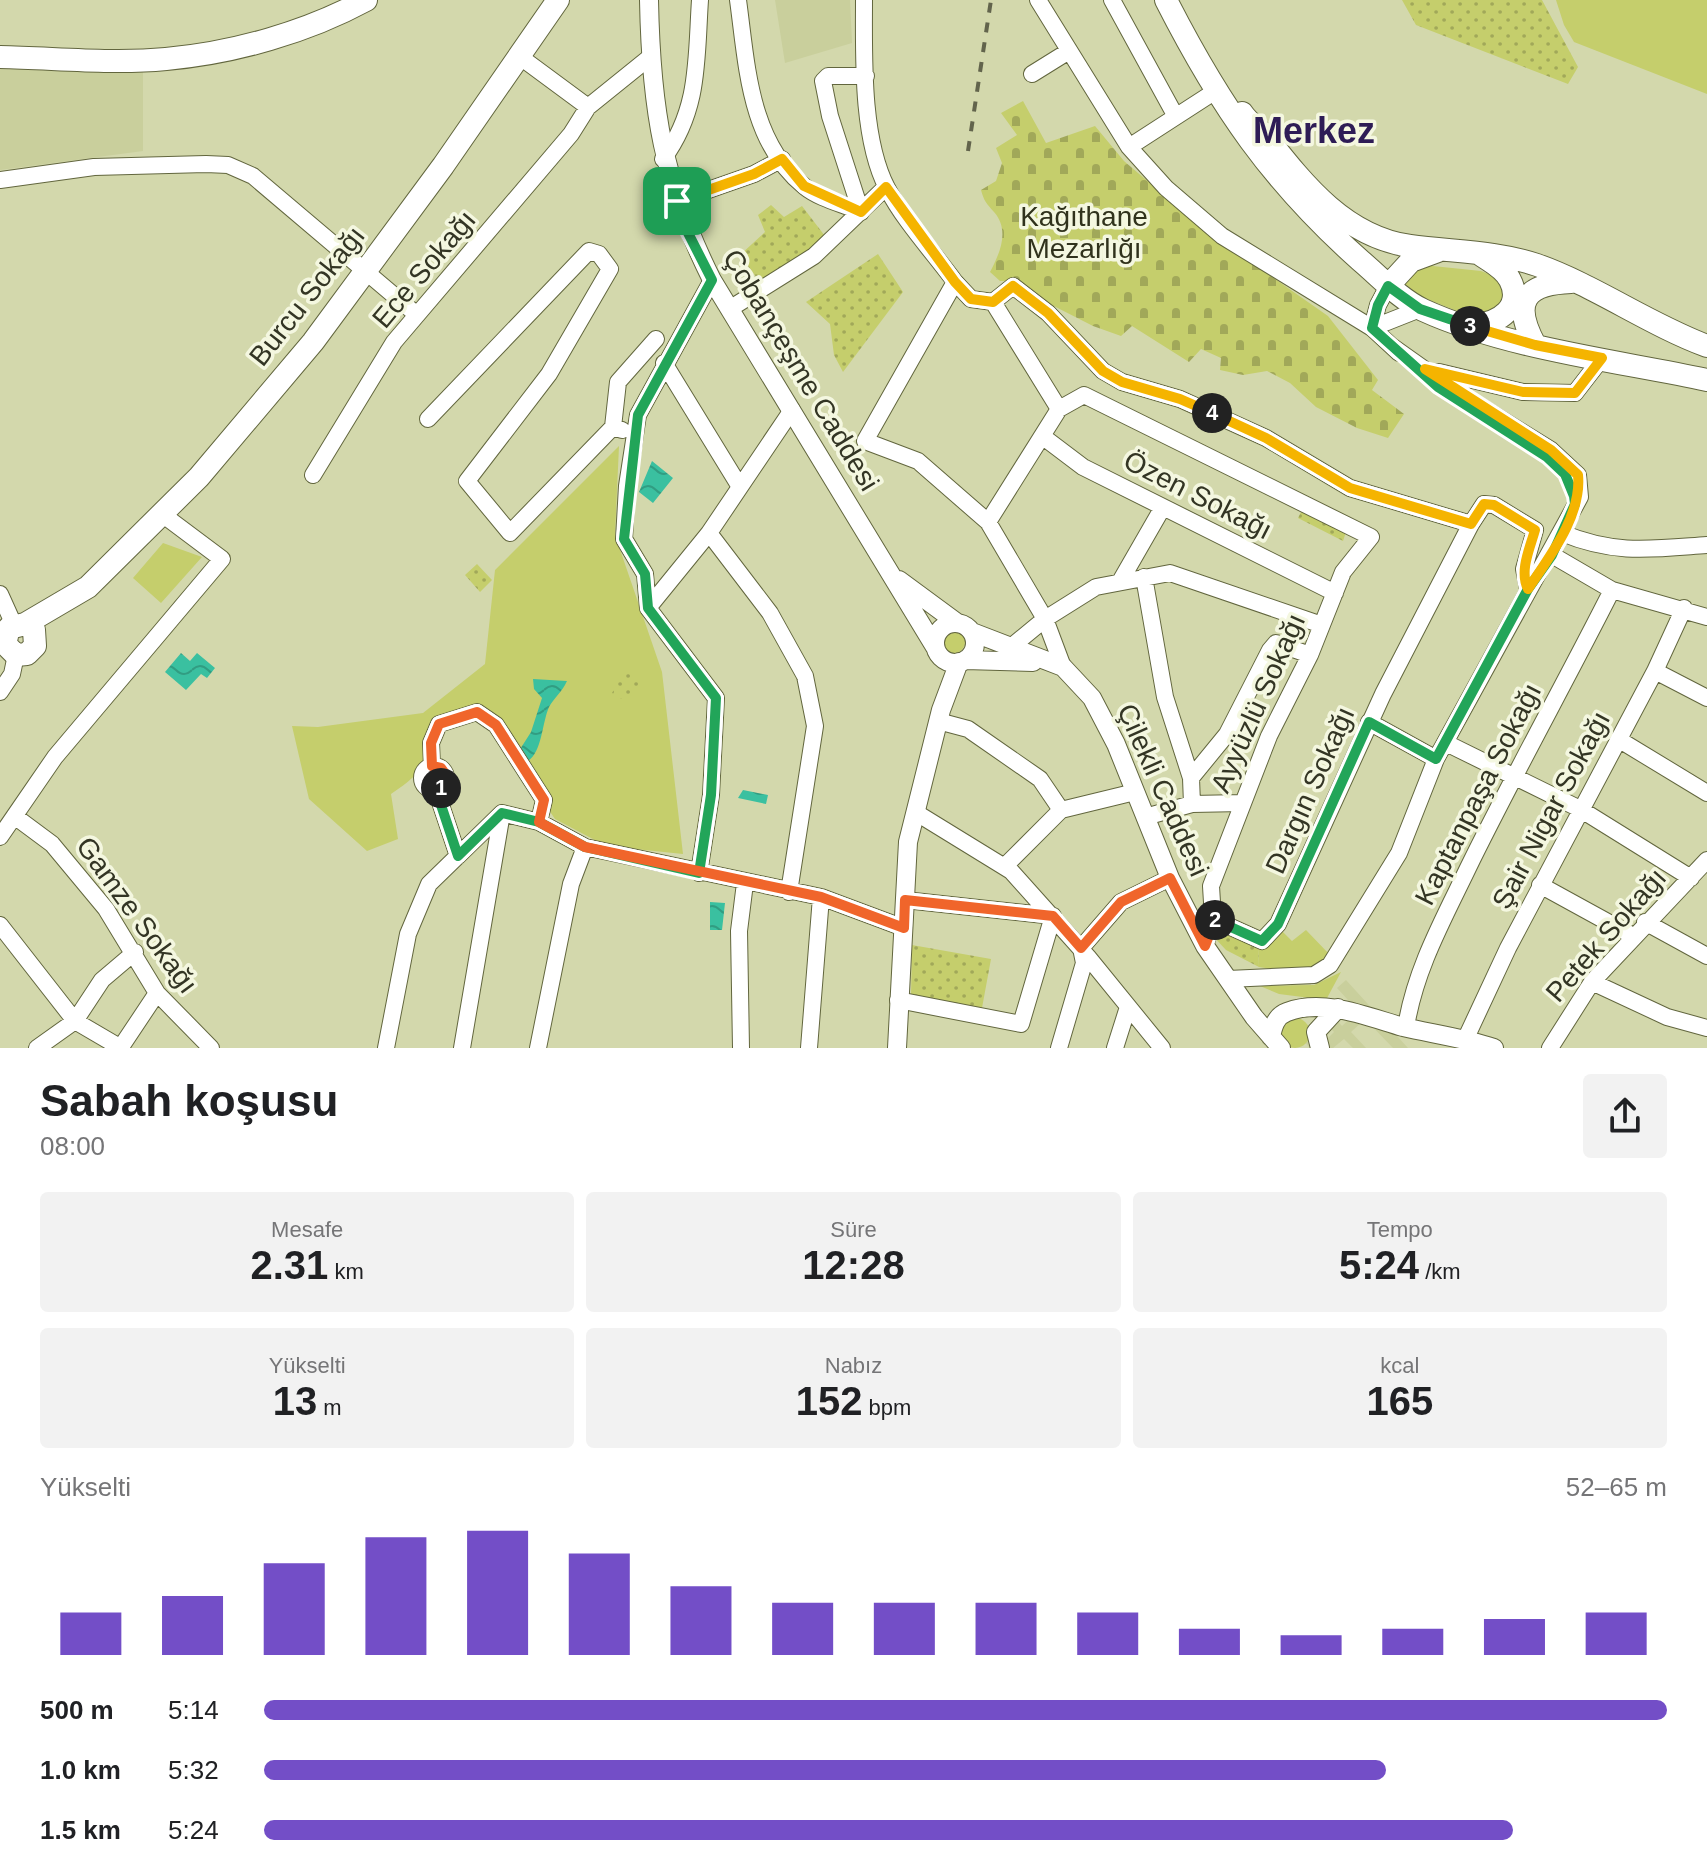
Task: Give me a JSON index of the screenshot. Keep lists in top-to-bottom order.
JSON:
{
  "streets": {
    "main road": ["Burcu Sokağı"],
    "street": [
      "Ece Sokağı",
      "Çobançeşme Caddesi",
      "Özen Sokağı",
      "Ayyüzlü Sokağı",
      "Çilekli Caddesi",
      "Dargın Sokağı",
      "Kaptanpaşa Sokağı",
      "Şair Nigar Sokağı",
      "Gamze Sokağı",
      "Petek Sokağı"
    ]
  },
  "crossings": [
    ["Ece Sokağı", "Çobançeşme Caddesi"],
    ["Özen Sokağı", "Ayyüzlü Sokağı"],
    ["Ayyüzlü Sokağı", "Çilekli Caddesi"],
    ["Ayyüzlü Sokağı", "Dargın Sokağı"]
  ],
  "districts": ["Merkez"],
  "parks": ["Kağıthane Mezarlığı"],
  "page": {
    "pins": [
      "3",
      "4",
      "1",
      "2"
    ],
    "heading": ["Sabah koşusu", "08:00"],
    "stats": [
      ["Mesafe", "2.31 km"],
      ["Süre", "12:28"],
      ["Tempo", "5:24 /km"],
      ["Yükselti", "13 m"],
      ["Nabız", "152 bpm"],
      ["kcal", "165"]
    ],
    "chart": ["Yükselti", "52–65 m"],
    "list": [
      {
        "name": "500 m",
        "note": "5:14"
      },
      {
        "name": "1.0 km",
        "note": "5:32"
      },
      {
        "name": "1.5 km",
        "note": "5:24"
      }
    ]
  }
}
